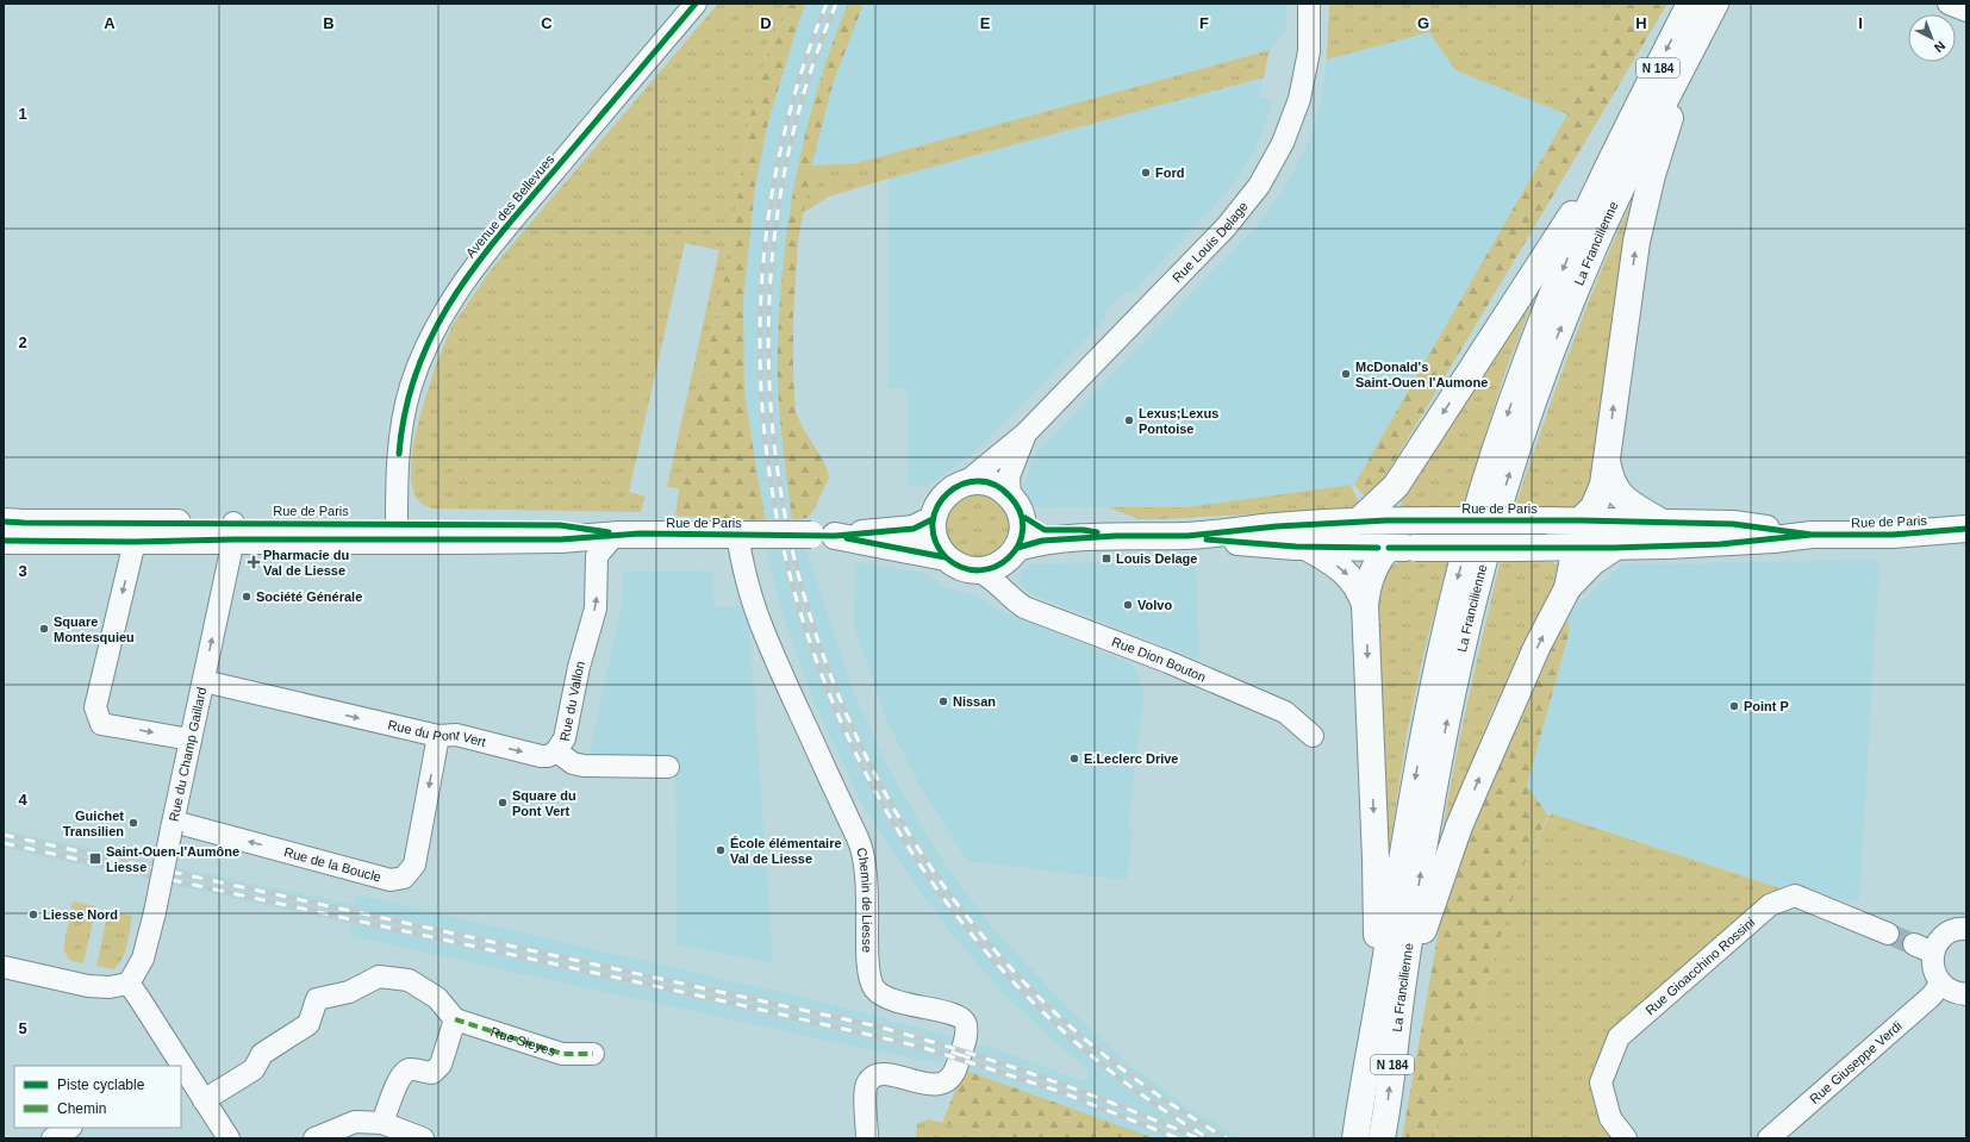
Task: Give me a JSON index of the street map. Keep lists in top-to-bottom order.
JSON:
{
  "streets": {
    "main road": ["N 184", "La Francilienne", "Rue de Paris"],
    "street": [
      "Avenue des Bellevues",
      "Rue Louis Delage",
      "Rue Dion Bouton",
      "Rue du Vallon",
      "Rue du Pont Vert",
      "Rue du Champ Gaillard",
      "Rue de la Boucle",
      "Chemin de Liesse",
      "Rue Gioacchino Rossini",
      "Rue Sieyes",
      "Rue Giuseppe Verdi"
    ]
  },
  "crossings": [
    ["Avenue des Bellevues", "Rue de Paris"],
    ["Rue Louis Delage", "Rue de Paris"],
    ["Rue Louis Delage", "Rue Dion Bouton"],
    ["Rue de Paris", "Rue Dion Bouton"],
    ["Rue de Paris", "Rue du Vallon"],
    ["Rue de Paris", "Rue du Champ Gaillard"],
    ["Rue de Paris", "Chemin de Liesse"],
    ["Rue du Vallon", "Rue du Pont Vert"],
    ["Rue du Pont Vert", "Rue du Champ Gaillard"],
    ["Rue du Pont Vert", "Rue de la Boucle"],
    ["Rue du Champ Gaillard", "Rue de la Boucle"]
  ],
  "one_way": ["Rue du Vallon", "Rue du Pont Vert"],
  "places": {
    "other": [
      "Ford",
      "McDonald's Saint-Ouen l'Aumone",
      "Lexus;Lexus Pontoise",
      "Société Générale",
      "Volvo",
      "Square Montesquieu",
      "Nissan",
      "Point P",
      "E.Leclerc Drive",
      "Square du Pont Vert",
      "Guichet Transilien",
      "École élémentaire Val de Liesse",
      "Liesse Nord"
    ],
    "transit": ["Louis Delage", "Saint-Ouen-l'Aumône Liesse"],
    "health": ["Pharmacie du Val de Liesse"]
  },
  "legend": ["Piste cyclable", "Chemin"],
  "north": "bottom right",
  "grid": {
    "columns": [
      "A",
      "B",
      "C",
      "D",
      "E",
      "F",
      "G",
      "H",
      "I"
    ],
    "rows": [
      "1",
      "2",
      "3",
      "4",
      "5"
    ]
  }
}
